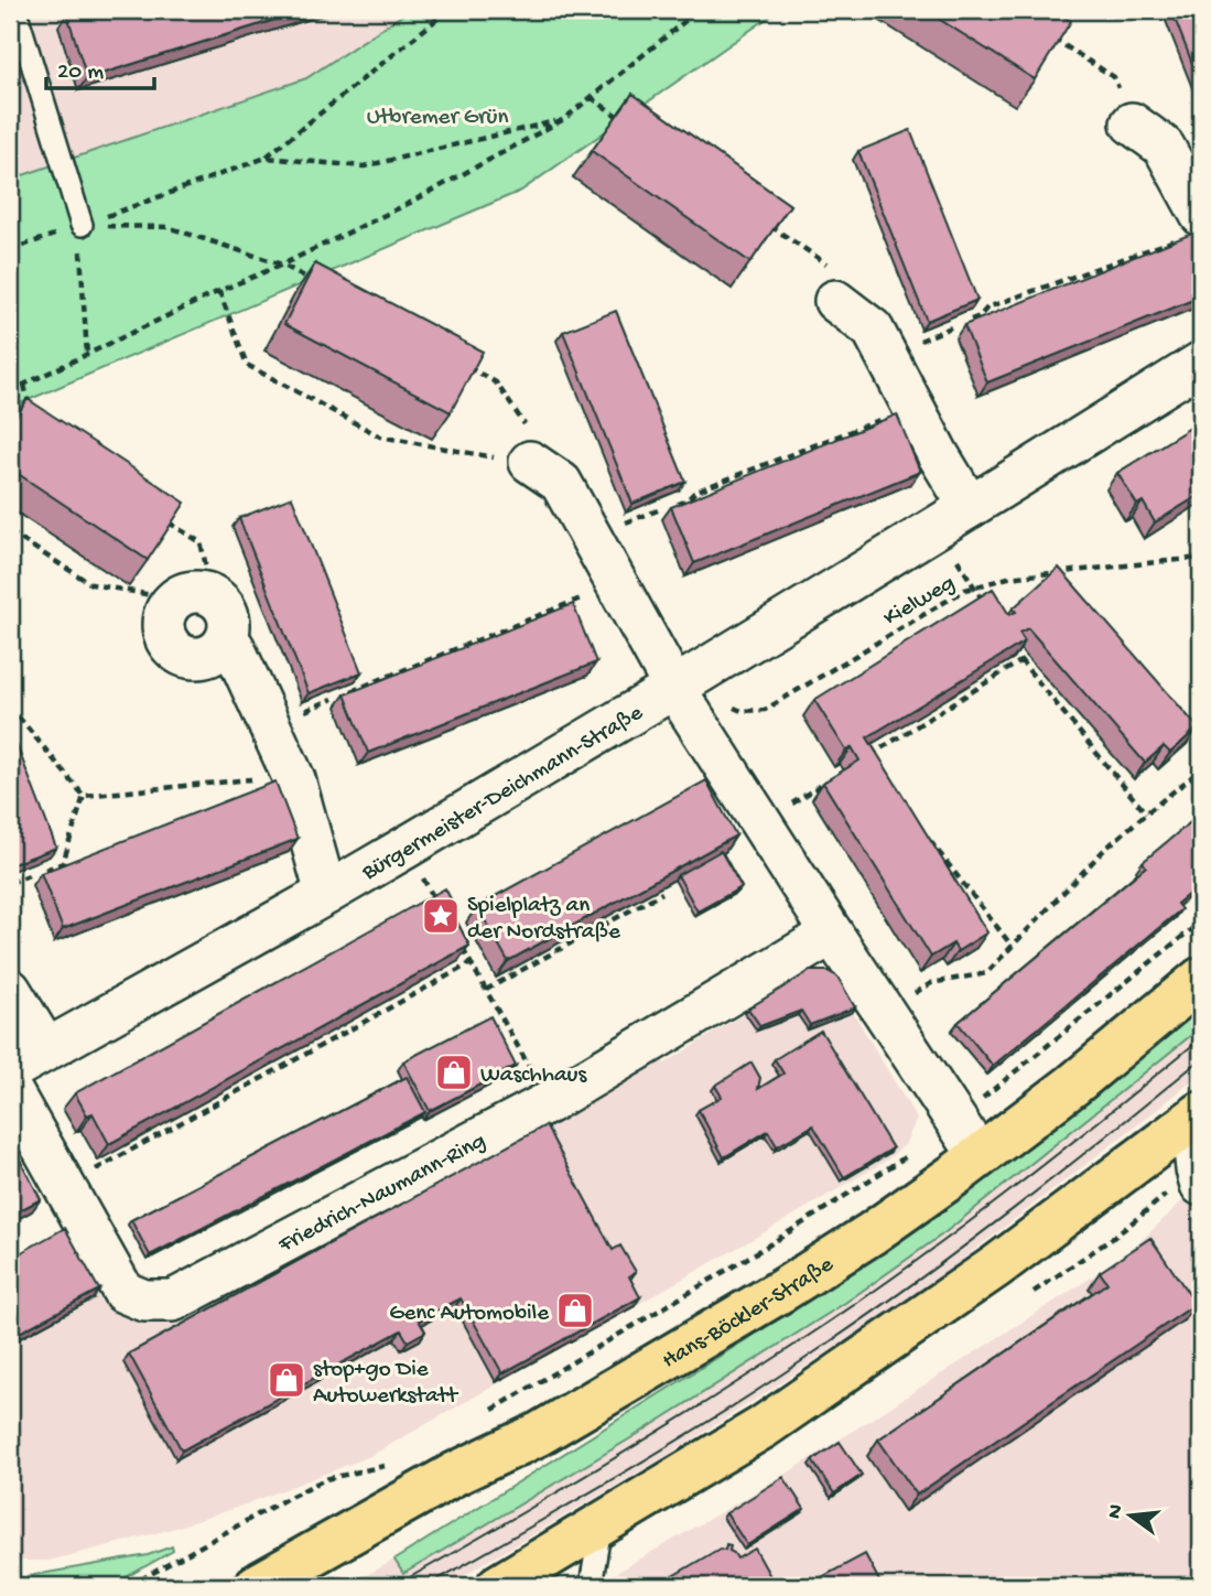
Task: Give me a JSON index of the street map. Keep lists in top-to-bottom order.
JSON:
{
  "streets": {
    "main road": ["Hans-Böckler-Straße"],
    "street": ["Bürgermeister-Deichmann-Straße", "Friedrich-Naumann-Ring"],
    "path": ["Kielweg"]
  },
  "crossings": [
    ["Kielweg", "Bürgermeister-Deichmann-Straße"]
  ],
  "parks": ["Utbremer Grün"],
  "places": {
    "place": ["Spielplatz an der Nordstraße"],
    "shop": ["Waschhaus", "Genc Automobile", "stop+go Die Autowerkstatt"]
  },
  "scale_bar": "20 m",
  "north": "left"
}
